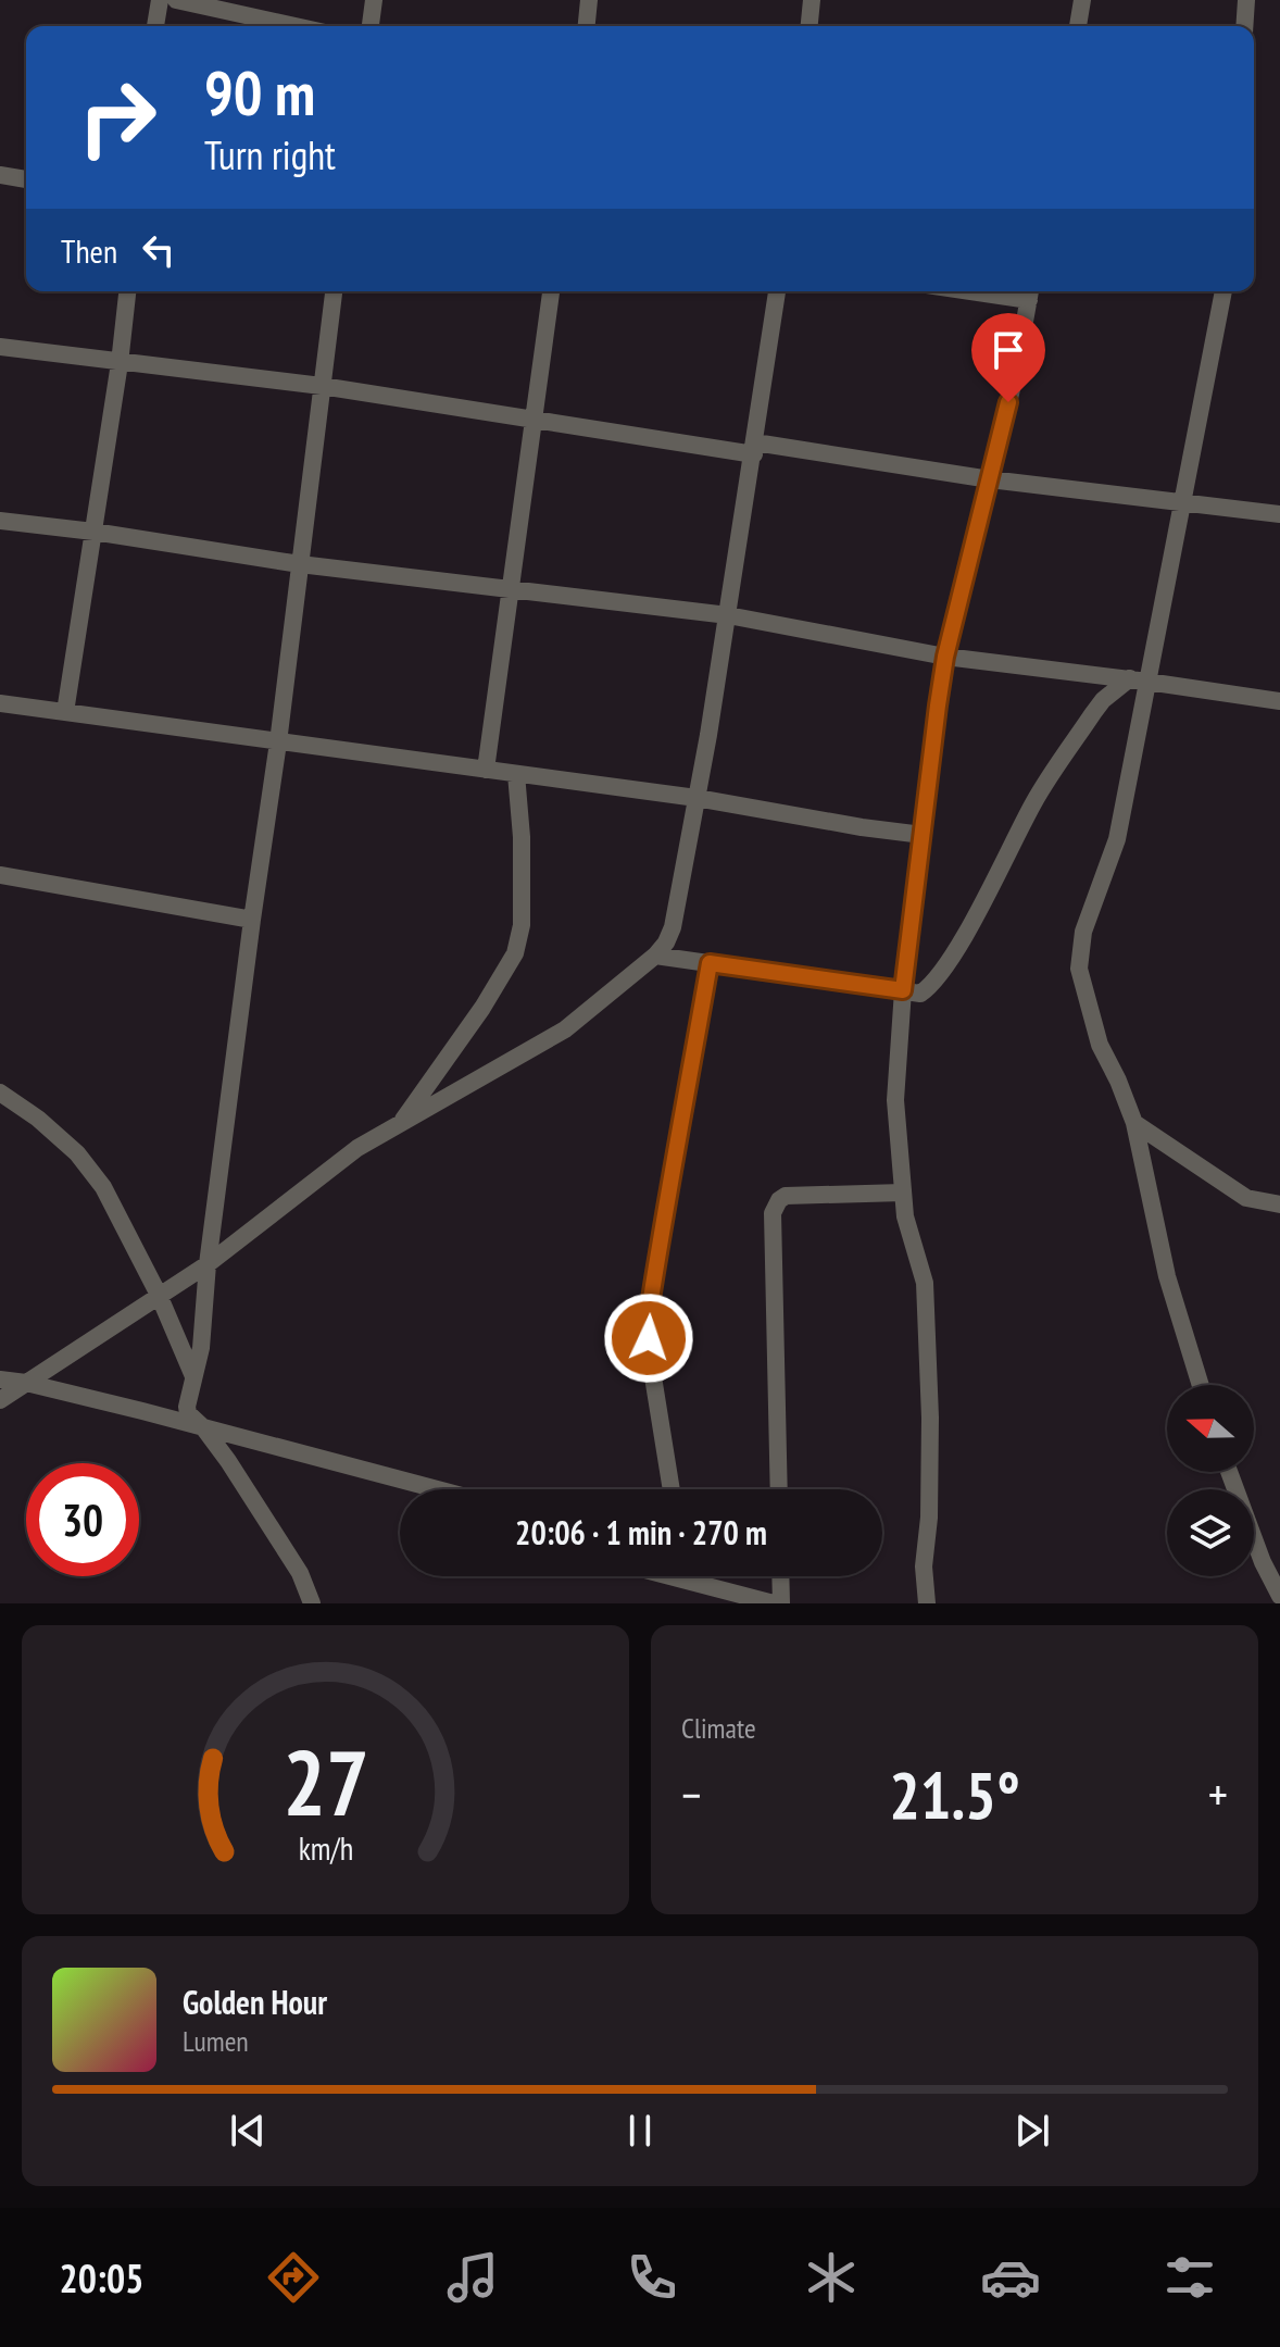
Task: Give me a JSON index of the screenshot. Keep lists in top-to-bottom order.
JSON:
{
  "north": "left",
  "page": {
    "turn": ["90 m", "Turn right"],
    "then": "Then",
    "limit": "30",
    "trip": "20:06 · 1 min · 270 m",
    "tile": "Climate",
    "heat": ["−", "21.5°", "+"],
    "song": ["Golden Hour", "Lumen"],
    "tabs": "20:05",
    "gauge": ["27", "km/h"]
  }
}
